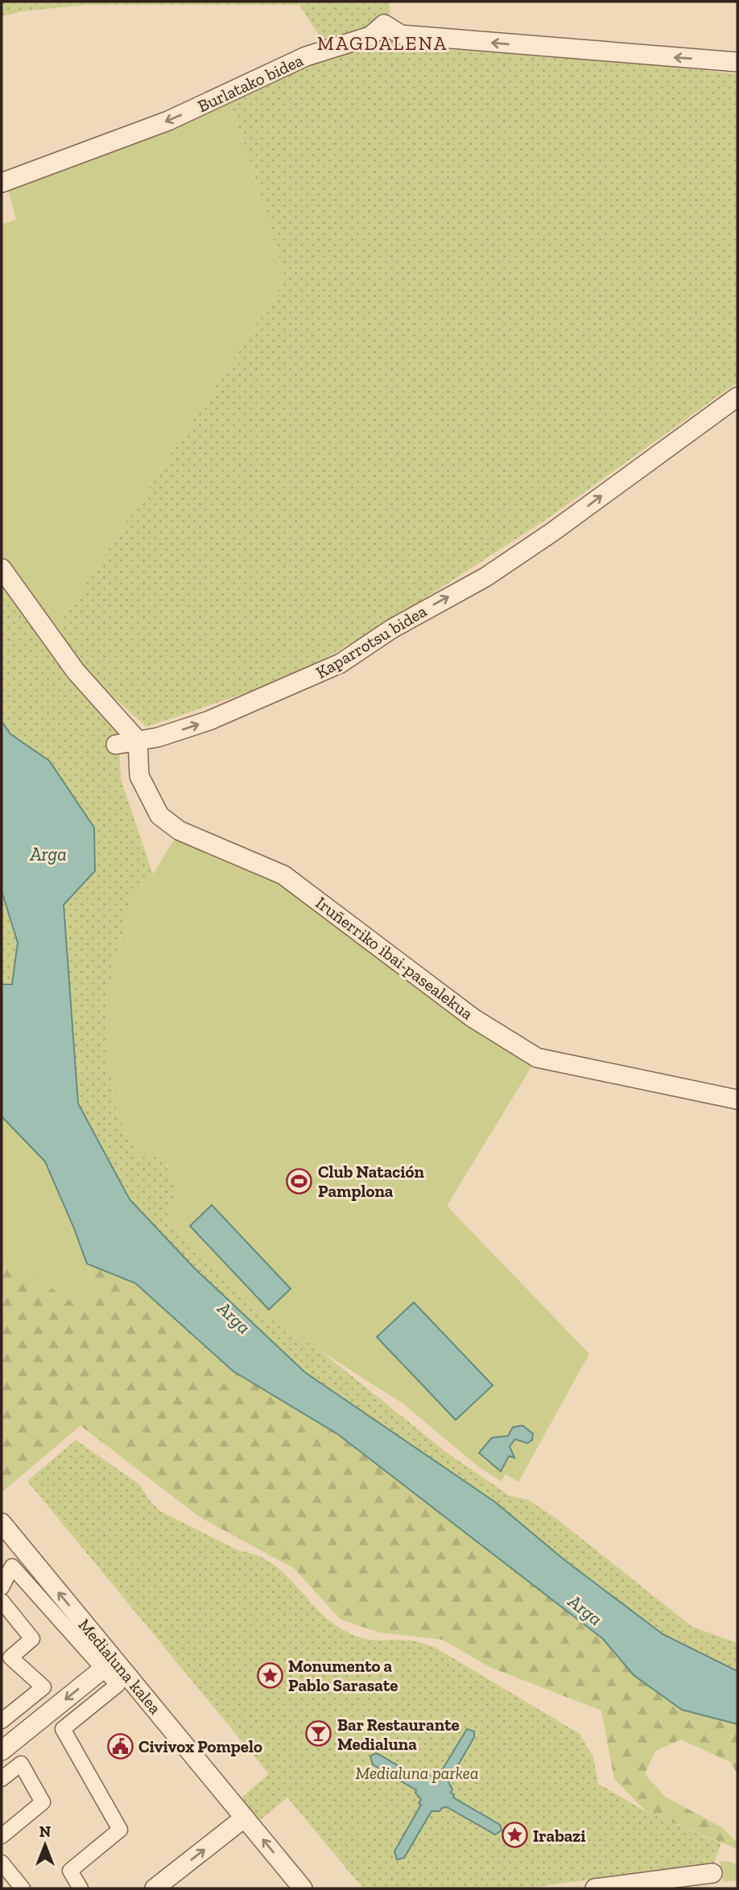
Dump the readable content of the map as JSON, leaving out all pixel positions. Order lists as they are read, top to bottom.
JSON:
{
  "streets": {
    "street": [
      "Burlatako bidea",
      "Kaparrotsu bidea",
      "Iruñerriko ibai-pasealekua",
      "Medialuna kalea"
    ]
  },
  "crossings": [
    ["Kaparrotsu bidea", "Iruñerriko ibai-pasealekua"]
  ],
  "one_way": ["Burlatako bidea", "Kaparrotsu bidea", "Medialuna kalea"],
  "districts": ["MAGDALENA"],
  "water": ["Arga"],
  "parks": ["Medialuna parkea"],
  "places": {
    "sports": ["Club Natación Pamplona"],
    "place": ["Monumento a Pablo Sarasate", "Irabazi"],
    "bar": ["Bar Restaurante Medialuna"],
    "public building": ["Civivox Pompelo"]
  },
  "north": "top"
}
